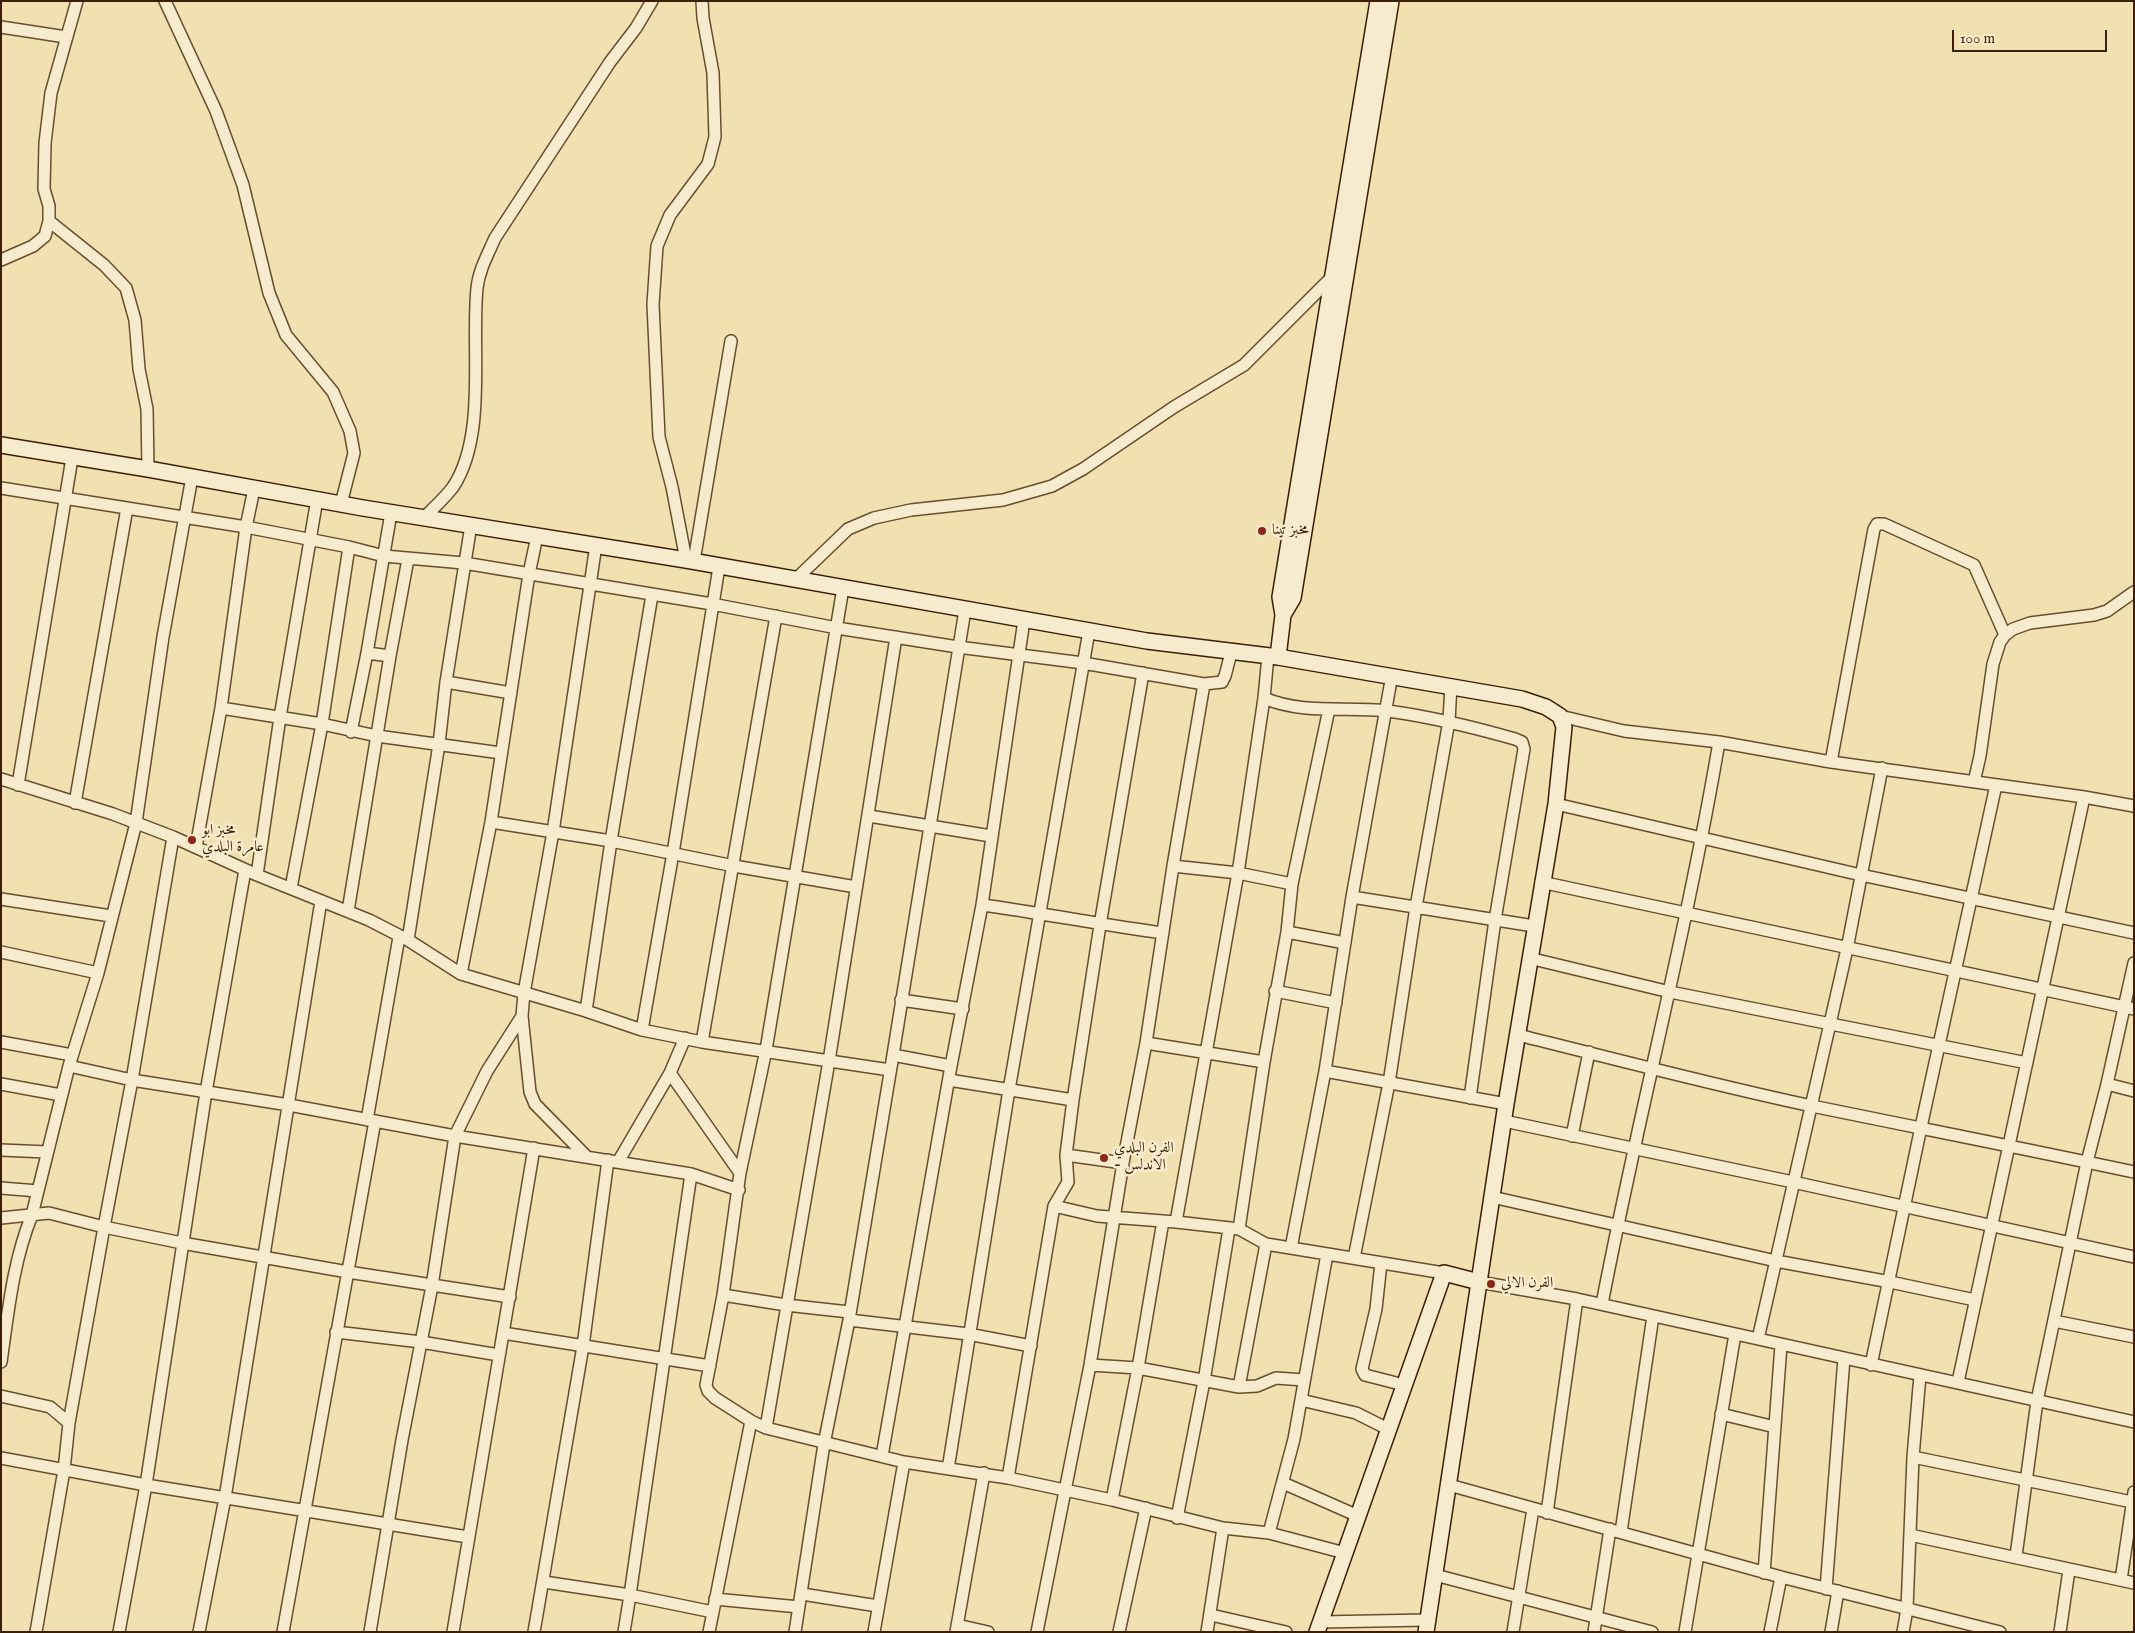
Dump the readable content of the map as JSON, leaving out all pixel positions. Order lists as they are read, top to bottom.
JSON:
{
  "places": [
    "مخبز تينا",
    "مخبز ابو عامرة البلدي",
    "الفرن البلدي - الاندلس",
    "الفرن الالي"
  ],
  "scale_bar": "100 m"
}
